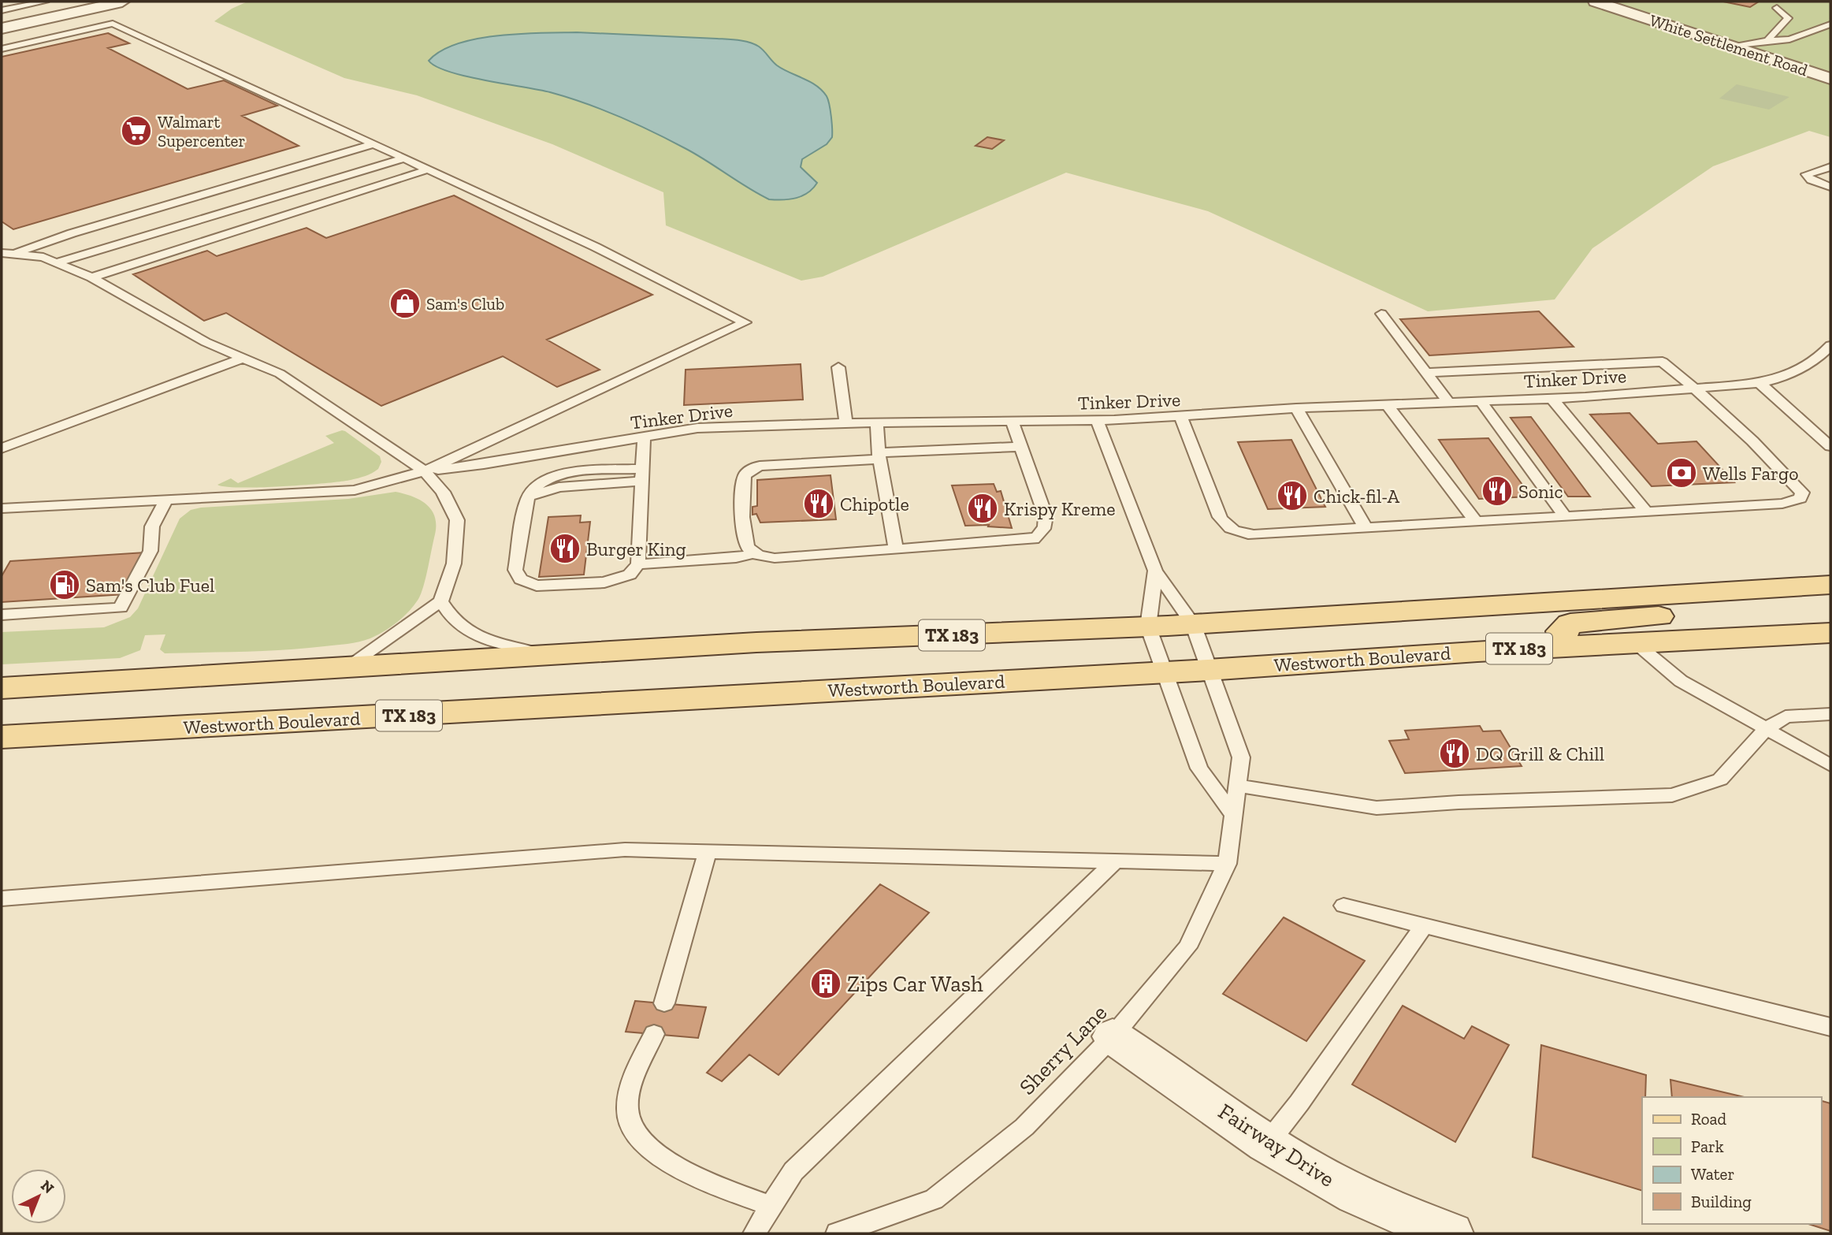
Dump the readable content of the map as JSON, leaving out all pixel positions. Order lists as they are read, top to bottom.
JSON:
{
  "streets": {
    "main road": ["TX 183", "Westworth Boulevard"],
    "street": ["White Settlement Road", "Fairway Drive"],
    "lane": ["Tinker Drive", "Sherry Lane"]
  },
  "crossings": [
    ["TX 183", "Sherry Lane"],
    ["Westworth Boulevard", "Sherry Lane"],
    ["Sherry Lane", "Fairway Drive"]
  ],
  "places": {
    "supermarket": ["Walmart Supercenter"],
    "shop": ["Sam's Club"],
    "bank": ["Wells Fargo"],
    "restaurant": [
      "Sonic",
      "Chick-fil-A",
      "Chipotle",
      "Krispy Kreme",
      "Burger King",
      "DQ Grill & Chill"
    ],
    "fuel station": ["Sam's Club Fuel"],
    "building": ["Zips Car Wash"]
  },
  "legend": [
    "Road",
    "Park",
    "Water",
    "Building"
  ],
  "north": "top right"
}
